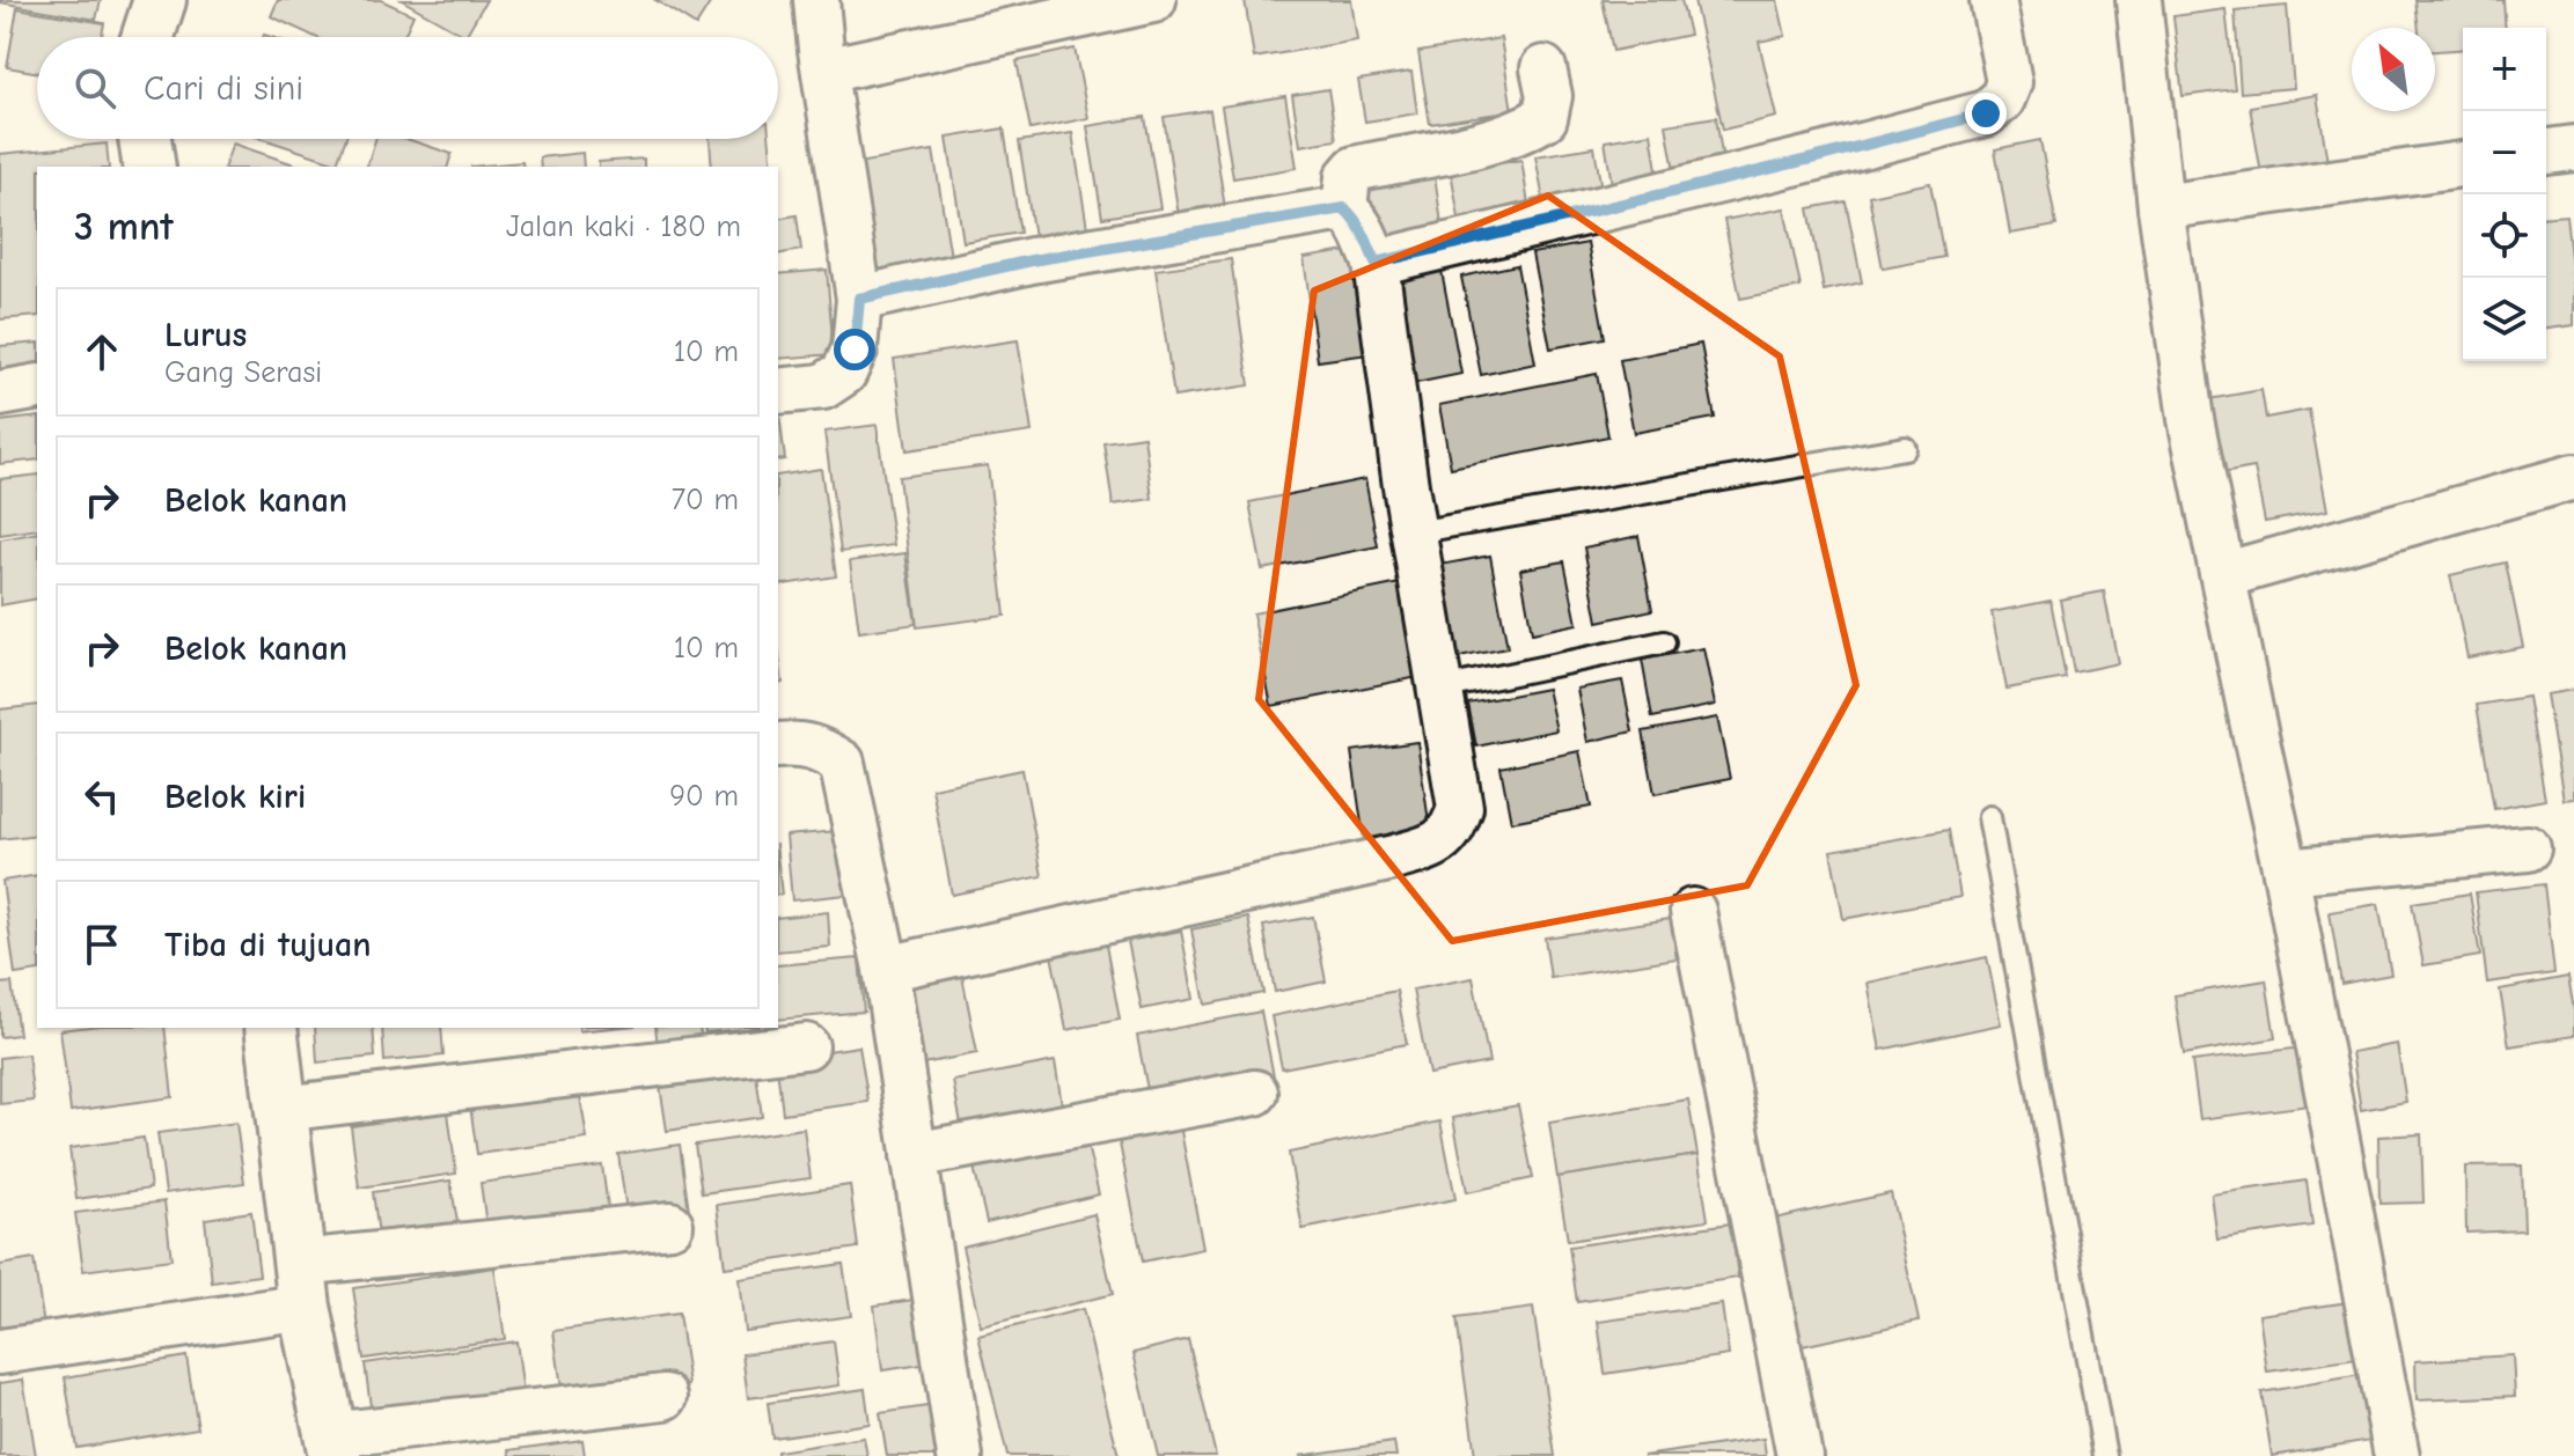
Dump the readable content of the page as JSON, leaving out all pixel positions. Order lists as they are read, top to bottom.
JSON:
{
  "north": "top left",
  "page": {
    "map_buttons": ["+", "−"],
    "search": "Cari di sini",
    "heading": ["3 mnt", "Jalan kaki · 180 m"],
    "list": [
      ["Lurus", "Gang Serasi", "10 m"],
      ["Belok kanan", "70 m"],
      ["Belok kanan", "10 m"],
      ["Belok kiri", "90 m"],
      "Tiba di tujuan"
    ]
  }
}
